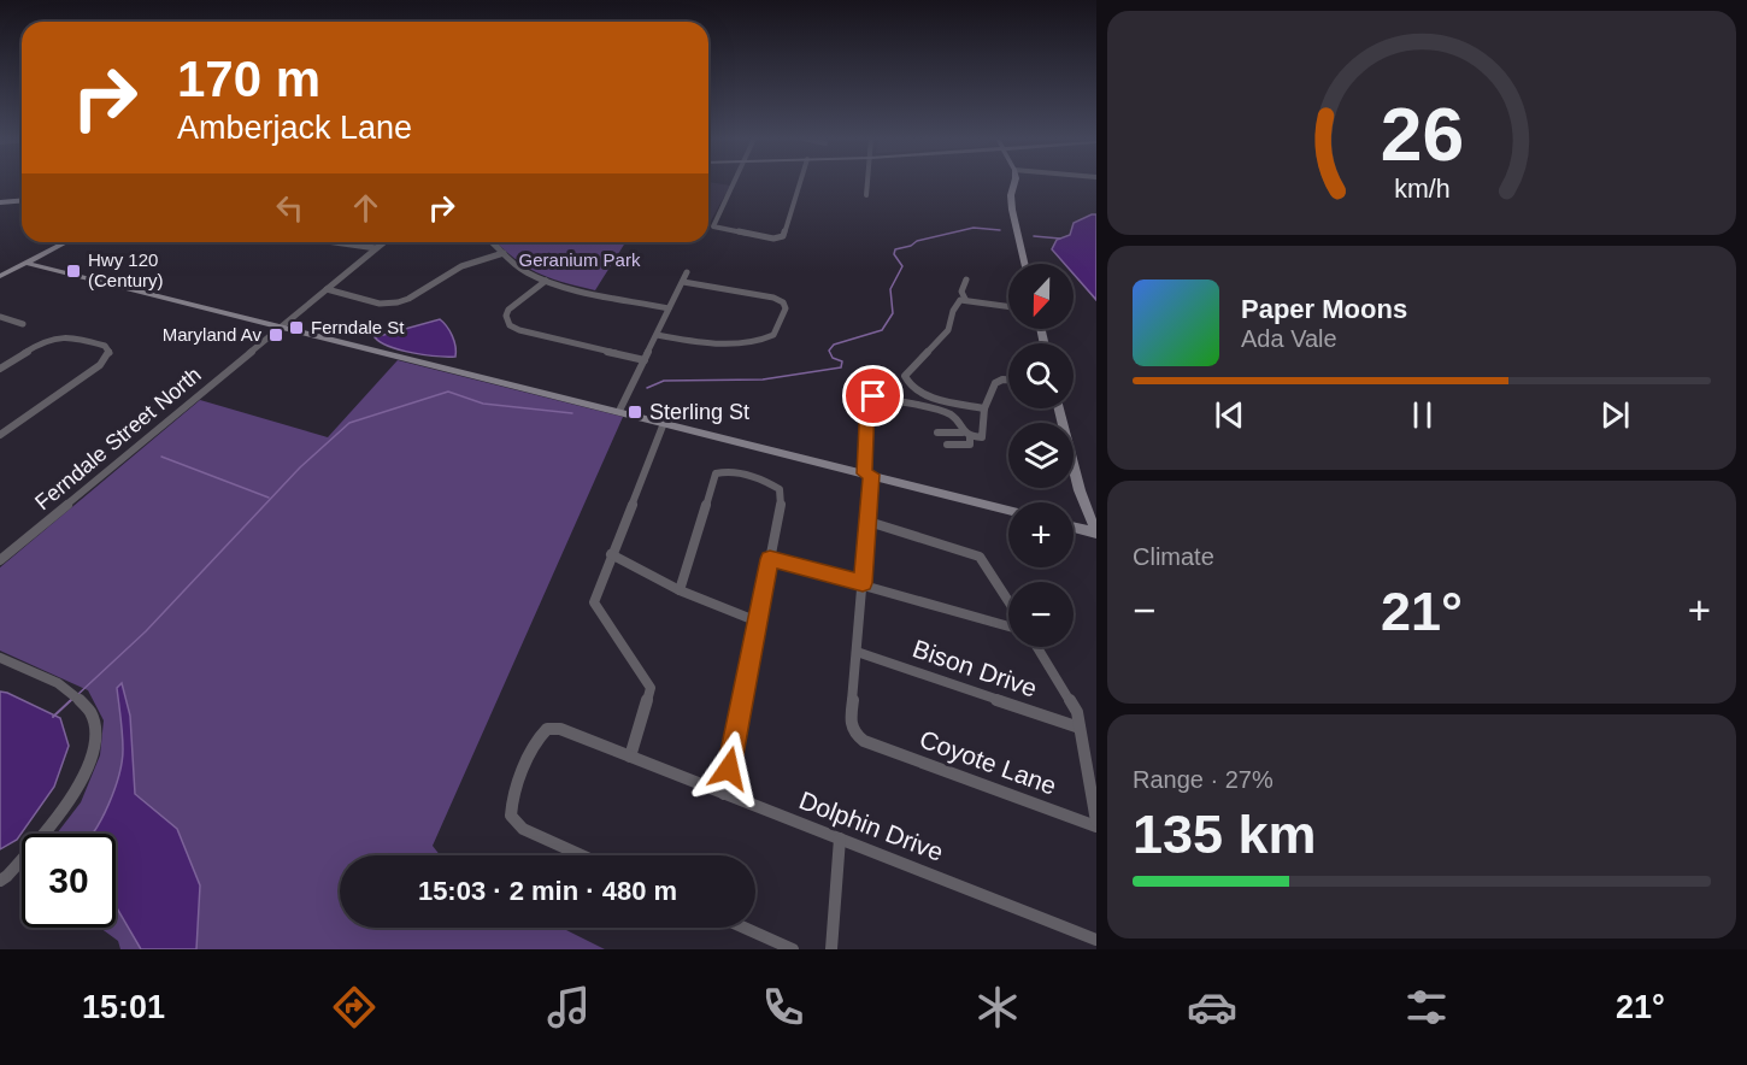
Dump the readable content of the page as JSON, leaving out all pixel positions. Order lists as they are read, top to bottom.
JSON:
{
  "streets": {
    "street": [
      "Ferndale Street North",
      "Bison Drive",
      "Coyote Lane",
      "Dolphin Drive"
    ]
  },
  "crossings": [
    ["Bison Drive", "Coyote Lane"]
  ],
  "parks": ["Geranium Park"],
  "places": {
    "transit": [
      "Hwy 120 (Century)",
      "Ferndale St",
      "Maryland Av",
      "Sterling St"
    ]
  },
  "north": "bottom",
  "page": {
    "turn": ["170 m", "Amberjack Lane"],
    "map_buttons": ["+", "−"],
    "song": ["Paper Moons", "Ada Vale"],
    "tile": [
      "Climate",
      ["Range · 27%", "135 km"]
    ],
    "heat": ["−", "21°", "+"],
    "limit": "30",
    "trip": "15:03 · 2 min · 480 m",
    "tabs": ["15:01", "21°"],
    "gauge": ["26", "km/h"]
  }
}
